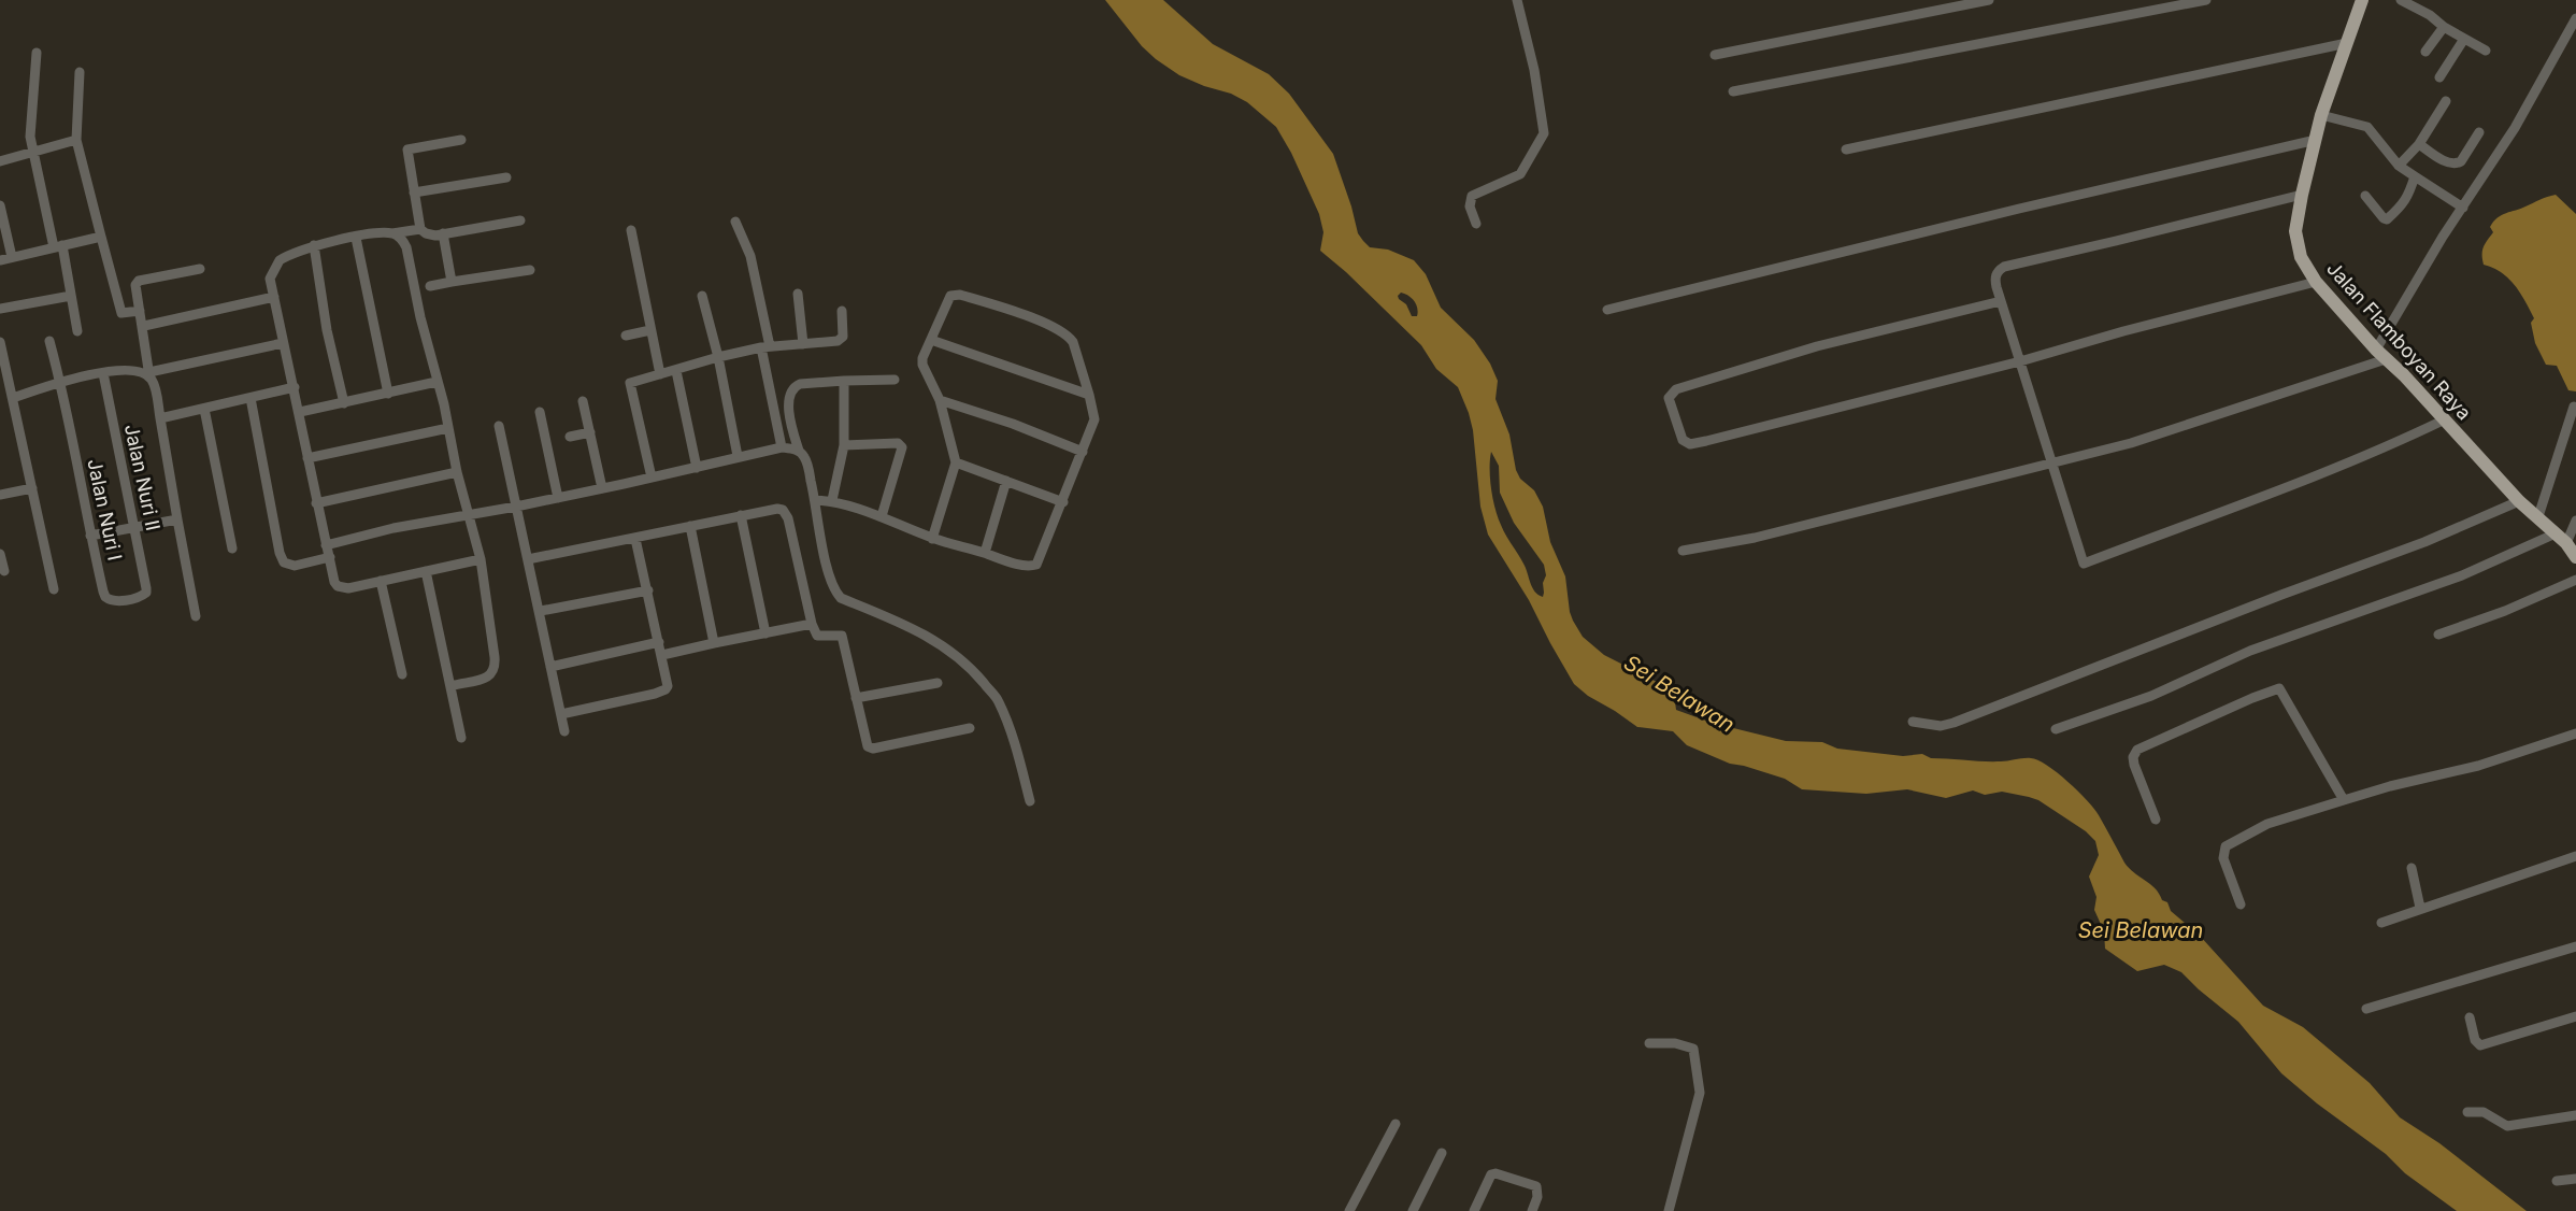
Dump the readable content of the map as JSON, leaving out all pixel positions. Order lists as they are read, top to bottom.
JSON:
{
  "streets": {
    "main road": ["Jalan Flamboyan Raya"],
    "street": ["Jalan Nuri II", "Jalan Nuri I"]
  },
  "crossings": [
    ["Jalan Nuri II", "Jalan Nuri I"]
  ],
  "water": ["Sei Belawan"]
}
